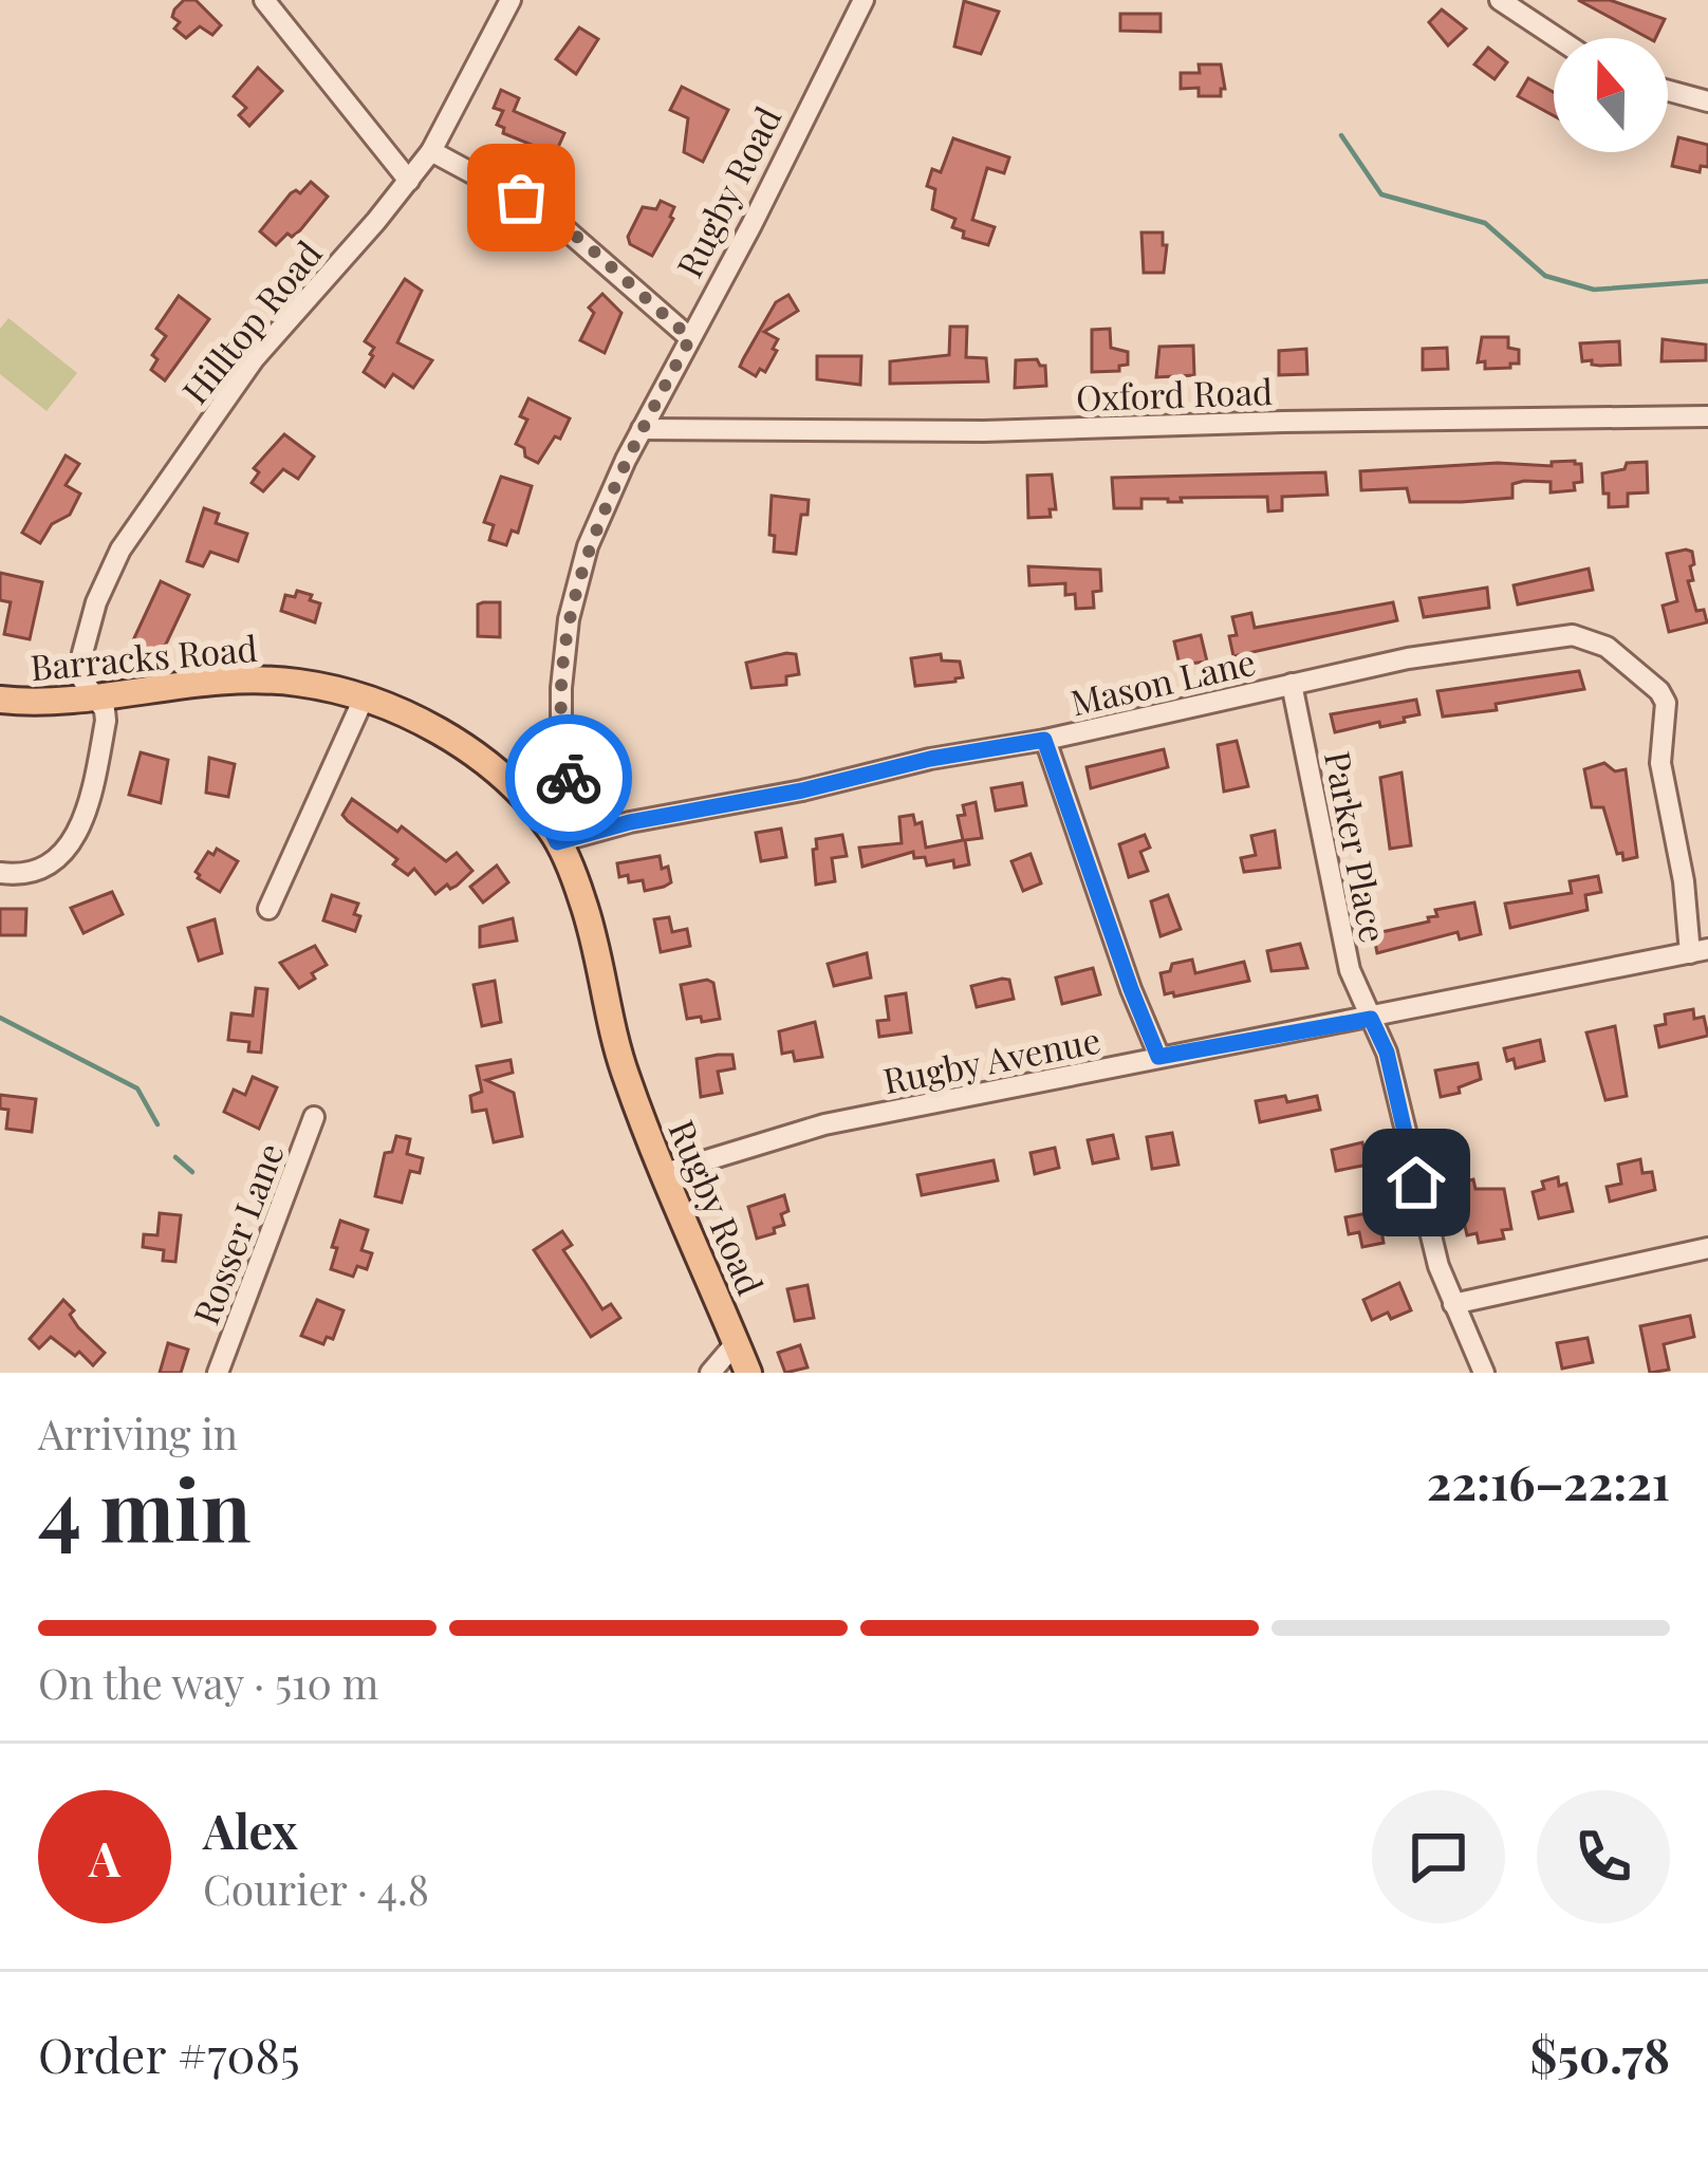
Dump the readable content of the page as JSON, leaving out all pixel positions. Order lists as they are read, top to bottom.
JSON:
{
  "streets": {
    "main road": ["Rugby Road", "Barracks Road"],
    "street": [
      "Hilltop Road",
      "Oxford Road",
      "Mason Lane",
      "Parker Place",
      "Rugby Avenue",
      "Rosser Lane"
    ]
  },
  "crossings": [
    ["Rugby Road", "Oxford Road"],
    ["Rugby Road", "Barracks Road"],
    ["Rugby Road", "Mason Lane"],
    ["Rugby Road", "Rugby Avenue"],
    ["Hilltop Road", "Barracks Road"],
    ["Barracks Road", "Mason Lane"],
    ["Mason Lane", "Parker Place"],
    ["Mason Lane", "Rugby Avenue"],
    ["Parker Place", "Rugby Avenue"]
  ],
  "north": "top",
  "page": {
    "heading": ["4 min", "Arriving in", "22:16–22:21"],
    "panel": [
      "Alex",
      "Courier · 4.8",
      "Order #7085",
      "$50.78"
    ],
    "bar": "On the way · 510 m",
    "round": "A"
  }
}
